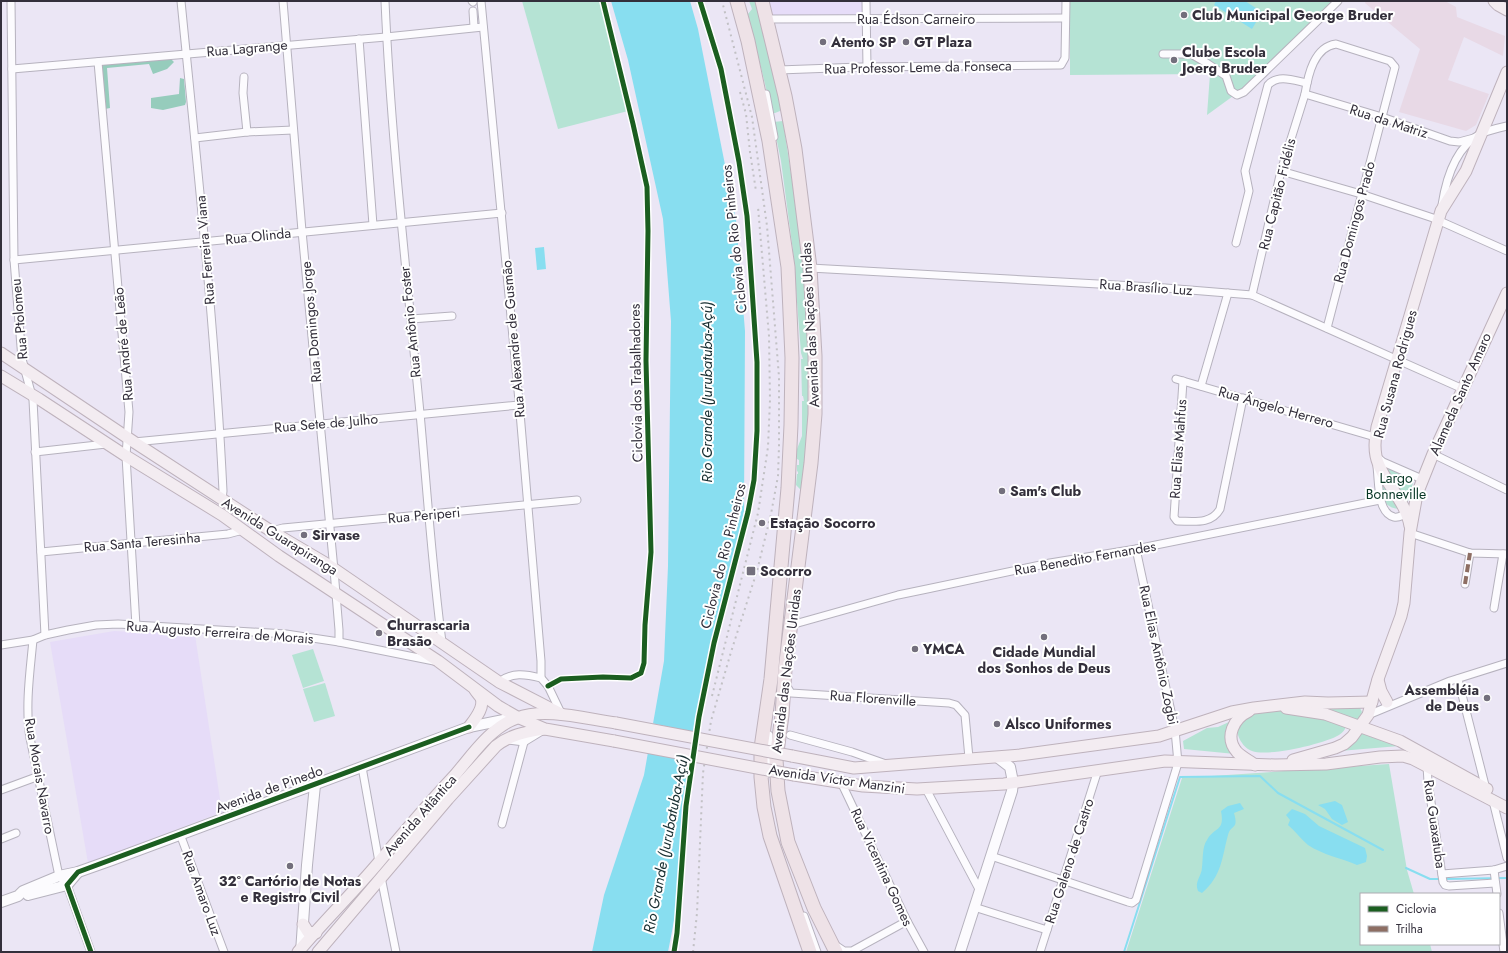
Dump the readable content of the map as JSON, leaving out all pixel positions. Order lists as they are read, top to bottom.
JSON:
{
  "streets": {
    "highway": ["Avenida das Nações Unidas"],
    "main road": [
      "Rua Susana Rodrigues",
      "Alameda Santo Amaro",
      "Avenida Guarapiranga",
      "Avenida Víctor Manzini",
      "Avenida Atlântica"
    ],
    "street": [
      "Rua Édson Carneiro",
      "Rua Lagrange",
      "Rua Professor Leme da Fonseca",
      "Rua da Matriz",
      "Rua Capitão Fidélis",
      "Rua Domingos Prado",
      "Rua Olinda",
      "Rua Ferreira Viana",
      "Rua Brasílio Luz",
      "Rua Ptolomeu",
      "Rua Domingos Jorge",
      "Rua Antônio Foster",
      "Rua Alexandre de Gusmão",
      "Rua André de Leão",
      "Rua Ângelo Herrero",
      "Rua Sete de Julho",
      "Rua Elias Mahfus",
      "Rua Periperi",
      "Rua Santa Teresinha",
      "Rua Benedito Fernandes",
      "Rua Augusto Ferreira de Morais",
      "Rua Elias Antônio Zogbi",
      "Rua Florenville",
      "Rua Morais Navarro",
      "Avenida de Pinedo",
      "Rua Guaxatuba",
      "Rua Galeno de Castro",
      "Rua Vicentina Gomes",
      "Rua Amaro Luz"
    ],
    "cycle path": ["Ciclovia do Rio Pinheiros", "Ciclovia dos Trabalhadores"]
  },
  "crossings": [
    ["Rua Édson Carneiro", "Rua Professor Leme da Fonseca"],
    ["Rua Édson Carneiro", "Avenida das Nações Unidas"],
    ["Rua Lagrange", "Rua Ferreira Viana"],
    ["Rua Lagrange", "Rua Ptolomeu"],
    ["Rua Lagrange", "Rua Domingos Jorge"],
    ["Rua Lagrange", "Rua Antônio Foster"],
    ["Rua Lagrange", "Rua Alexandre de Gusmão"],
    ["Rua Lagrange", "Rua André de Leão"],
    ["Rua Professor Leme da Fonseca", "Avenida das Nações Unidas"],
    ["Rua da Matriz", "Rua Capitão Fidélis"],
    ["Rua da Matriz", "Rua Domingos Prado"],
    ["Rua da Matriz", "Rua Susana Rodrigues"],
    ["Rua Capitão Fidélis", "Rua Domingos Prado"],
    ["Rua Capitão Fidélis", "Rua Brasílio Luz"],
    ["Rua Domingos Prado", "Rua Brasílio Luz"],
    ["Rua Olinda", "Rua Ferreira Viana"],
    ["Rua Olinda", "Rua Ptolomeu"],
    ["Rua Olinda", "Rua Domingos Jorge"],
    ["Rua Olinda", "Rua Antônio Foster"],
    ["Rua Olinda", "Rua Alexandre de Gusmão"],
    ["Rua Olinda", "Rua André de Leão"],
    ["Rua Ferreira Viana", "Rua Sete de Julho"],
    ["Rua Ferreira Viana", "Avenida Guarapiranga"],
    ["Rua Brasílio Luz", "Avenida das Nações Unidas"],
    ["Rua Brasílio Luz", "Rua Susana Rodrigues"],
    ["Rua Brasílio Luz", "Alameda Santo Amaro"],
    ["Rua Ptolomeu", "Avenida Guarapiranga"],
    ["Rua Ptolomeu", "Rua Santa Teresinha"],
    ["Rua Ptolomeu", "Rua Augusto Ferreira de Morais"],
    ["Rua Domingos Jorge", "Rua Sete de Julho"],
    ["Rua Domingos Jorge", "Rua Periperi"],
    ["Rua Domingos Jorge", "Avenida Guarapiranga"],
    ["Rua Domingos Jorge", "Rua Augusto Ferreira de Morais"],
    ["Rua Antônio Foster", "Rua Sete de Julho"],
    ["Rua Antônio Foster", "Rua Periperi"],
    ["Rua Antônio Foster", "Avenida Guarapiranga"],
    ["Avenida das Nações Unidas", "Rua Benedito Fernandes"],
    ["Avenida das Nações Unidas", "Rua Florenville"],
    ["Rua Alexandre de Gusmão", "Rua Sete de Julho"],
    ["Rua Alexandre de Gusmão", "Rua Periperi"],
    ["Rua André de Leão", "Rua Sete de Julho"],
    ["Rua André de Leão", "Avenida Guarapiranga"],
    ["Rua André de Leão", "Rua Santa Teresinha"],
    ["Rua André de Leão", "Rua Augusto Ferreira de Morais"],
    ["Rua Susana Rodrigues", "Alameda Santo Amaro"],
    ["Rua Susana Rodrigues", "Rua Ângelo Herrero"],
    ["Alameda Santo Amaro", "Avenida Víctor Manzini"],
    ["Rua Ângelo Herrero", "Rua Elias Mahfus"],
    ["Rua Sete de Julho", "Avenida Guarapiranga"],
    ["Rua Periperi", "Avenida Guarapiranga"],
    ["Avenida Guarapiranga", "Rua Santa Teresinha"],
    ["Avenida Guarapiranga", "Rua Augusto Ferreira de Morais"],
    ["Avenida Guarapiranga", "Avenida Víctor Manzini"],
    ["Avenida Guarapiranga", "Avenida de Pinedo"],
    ["Avenida Guarapiranga", "Avenida Atlântica"],
    ["Rua Benedito Fernandes", "Rua Elias Antônio Zogbi"],
    ["Rua Augusto Ferreira de Morais", "Rua Morais Navarro"],
    ["Rua Elias Antônio Zogbi", "Avenida Víctor Manzini"],
    ["Rua Florenville", "Avenida Víctor Manzini"],
    ["Rua Morais Navarro", "Avenida de Pinedo"],
    ["Avenida Víctor Manzini", "Avenida Atlântica"],
    ["Avenida Víctor Manzini", "Rua Galeno de Castro"],
    ["Avenida Víctor Manzini", "Rua Vicentina Gomes"],
    ["Avenida de Pinedo", "Avenida Atlântica"],
    ["Avenida de Pinedo", "Rua Amaro Luz"]
  ],
  "water": ["Rio Grande (Jurubatuba-Açú)"],
  "parks": ["Largo Bonneville"],
  "places": {
    "other": [
      "Club Municipal George Bruder",
      "Atento SP",
      "GT Plaza",
      "Clube Escola Joerg Bruder",
      "Sam's Club",
      "Estação Socorro",
      "Sirvase",
      "Churrascaria Brasão",
      "Cidade Mundial dos Sonhos de Deus",
      "YMCA",
      "Assembléia de Deus",
      "Alsco Uniformes",
      "32º Cartório de Notas e Registro Civil"
    ],
    "transit": ["Socorro"]
  },
  "legend": ["Ciclovia", "Trilha"]
}
